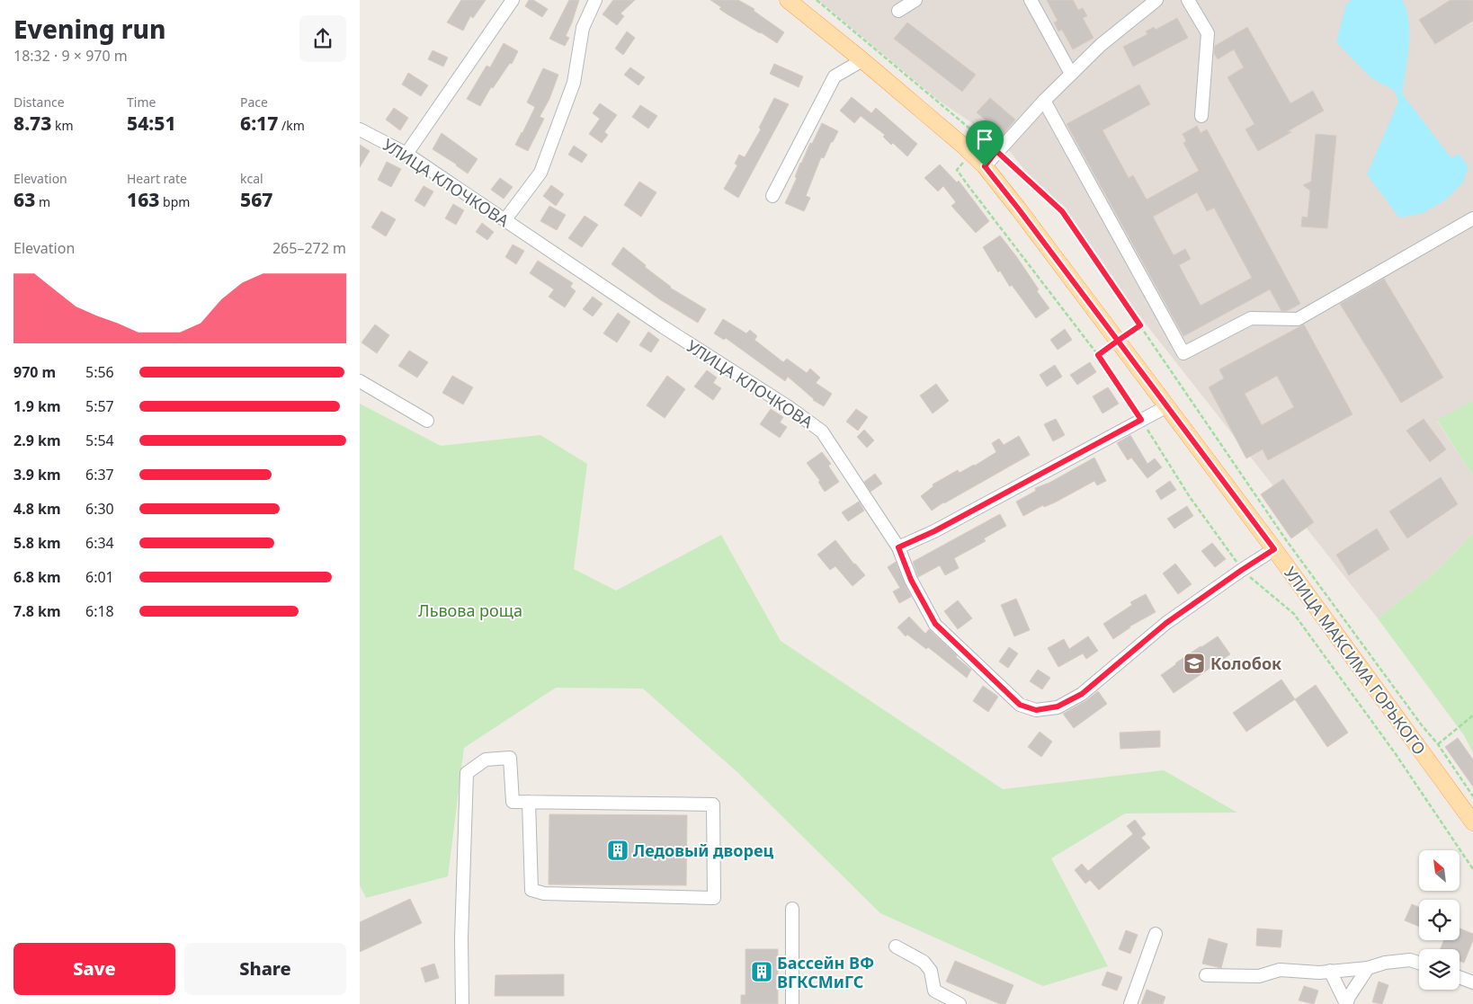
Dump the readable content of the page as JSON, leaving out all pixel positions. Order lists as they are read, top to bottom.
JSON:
{
  "streets": {
    "main road": ["УЛИЦА МАКСИМА ГОРЬКОГО"],
    "street": ["УЛИЦА КЛОЧКОВА"]
  },
  "crossings": [
    ["УЛИЦА КЛОЧКОВА", "УЛИЦА МАКСИМА ГОРЬКОГО"]
  ],
  "parks": ["Львова роща"],
  "places": {
    "school or university": ["Колобок"],
    "building": ["Ледовый дворец", "Бассейн ВФ ВГКСМиГС"]
  },
  "north": "top left",
  "page": {
    "heading": ["Evening run", "18:32 · 9 × 970 m"],
    "stats": [
      ["Distance", "8.73 km"],
      ["Time", "54:51"],
      ["Pace", "6:17 /km"],
      ["Elevation", "63 m"],
      ["Heart rate", "163 bpm"],
      ["kcal", "567"]
    ],
    "chart": ["Elevation", "265–272 m"],
    "list": [
      {
        "name": "970 m",
        "note": "5:56"
      },
      {
        "name": "1.9 km",
        "note": "5:57"
      },
      {
        "name": "2.9 km",
        "note": "5:54"
      },
      {
        "name": "3.9 km",
        "note": "6:37"
      },
      {
        "name": "4.8 km",
        "note": "6:30"
      },
      {
        "name": "5.8 km",
        "note": "6:34"
      },
      {
        "name": "6.8 km",
        "note": "6:01"
      },
      {
        "name": "7.8 km",
        "note": "6:18"
      }
    ],
    "buttons": ["Save", "Share"]
  }
}
